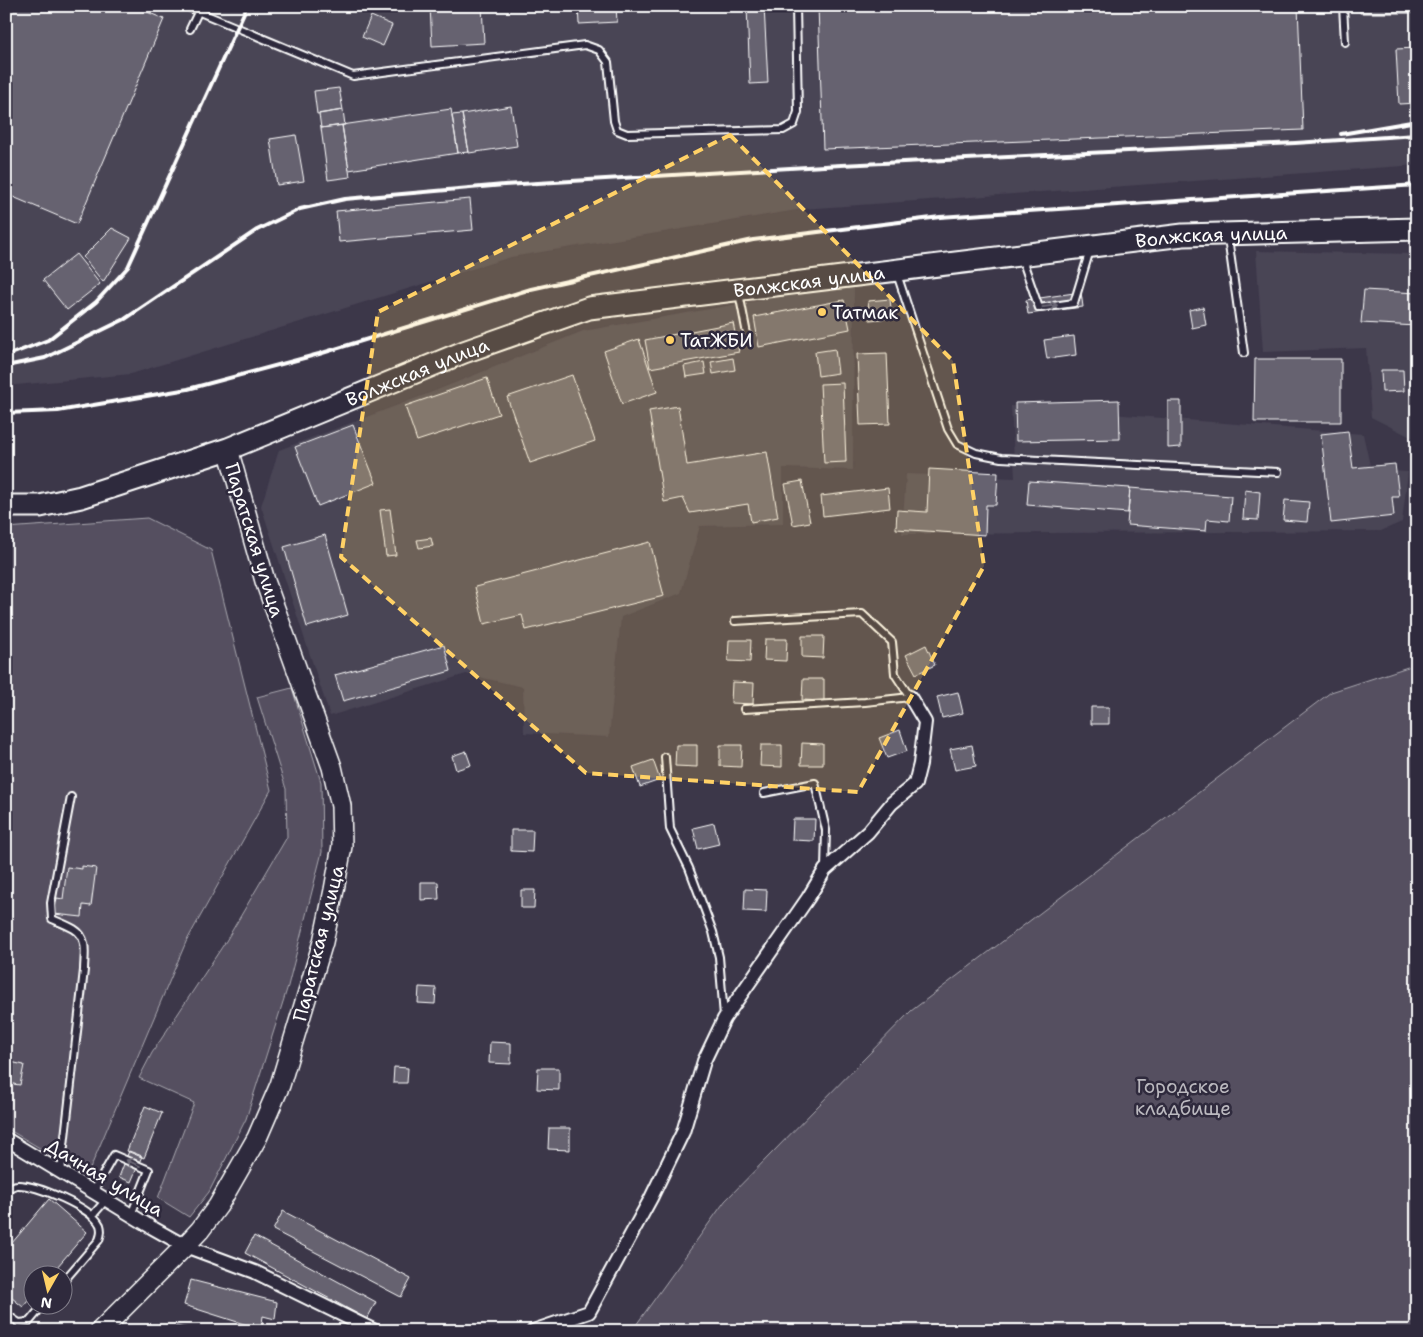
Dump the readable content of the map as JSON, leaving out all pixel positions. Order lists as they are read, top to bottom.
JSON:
{
  "streets": {
    "main road": ["Волжская улица", "Паратская улица"],
    "street": ["Дачная улица"]
  },
  "crossings": [
    ["Волжская улица", "Паратская улица"],
    ["Паратская улица", "Дачная улица"]
  ],
  "parks": ["Городское кладбище"],
  "places": ["Татмак", "ТатЖБИ"],
  "north": "bottom"
}
